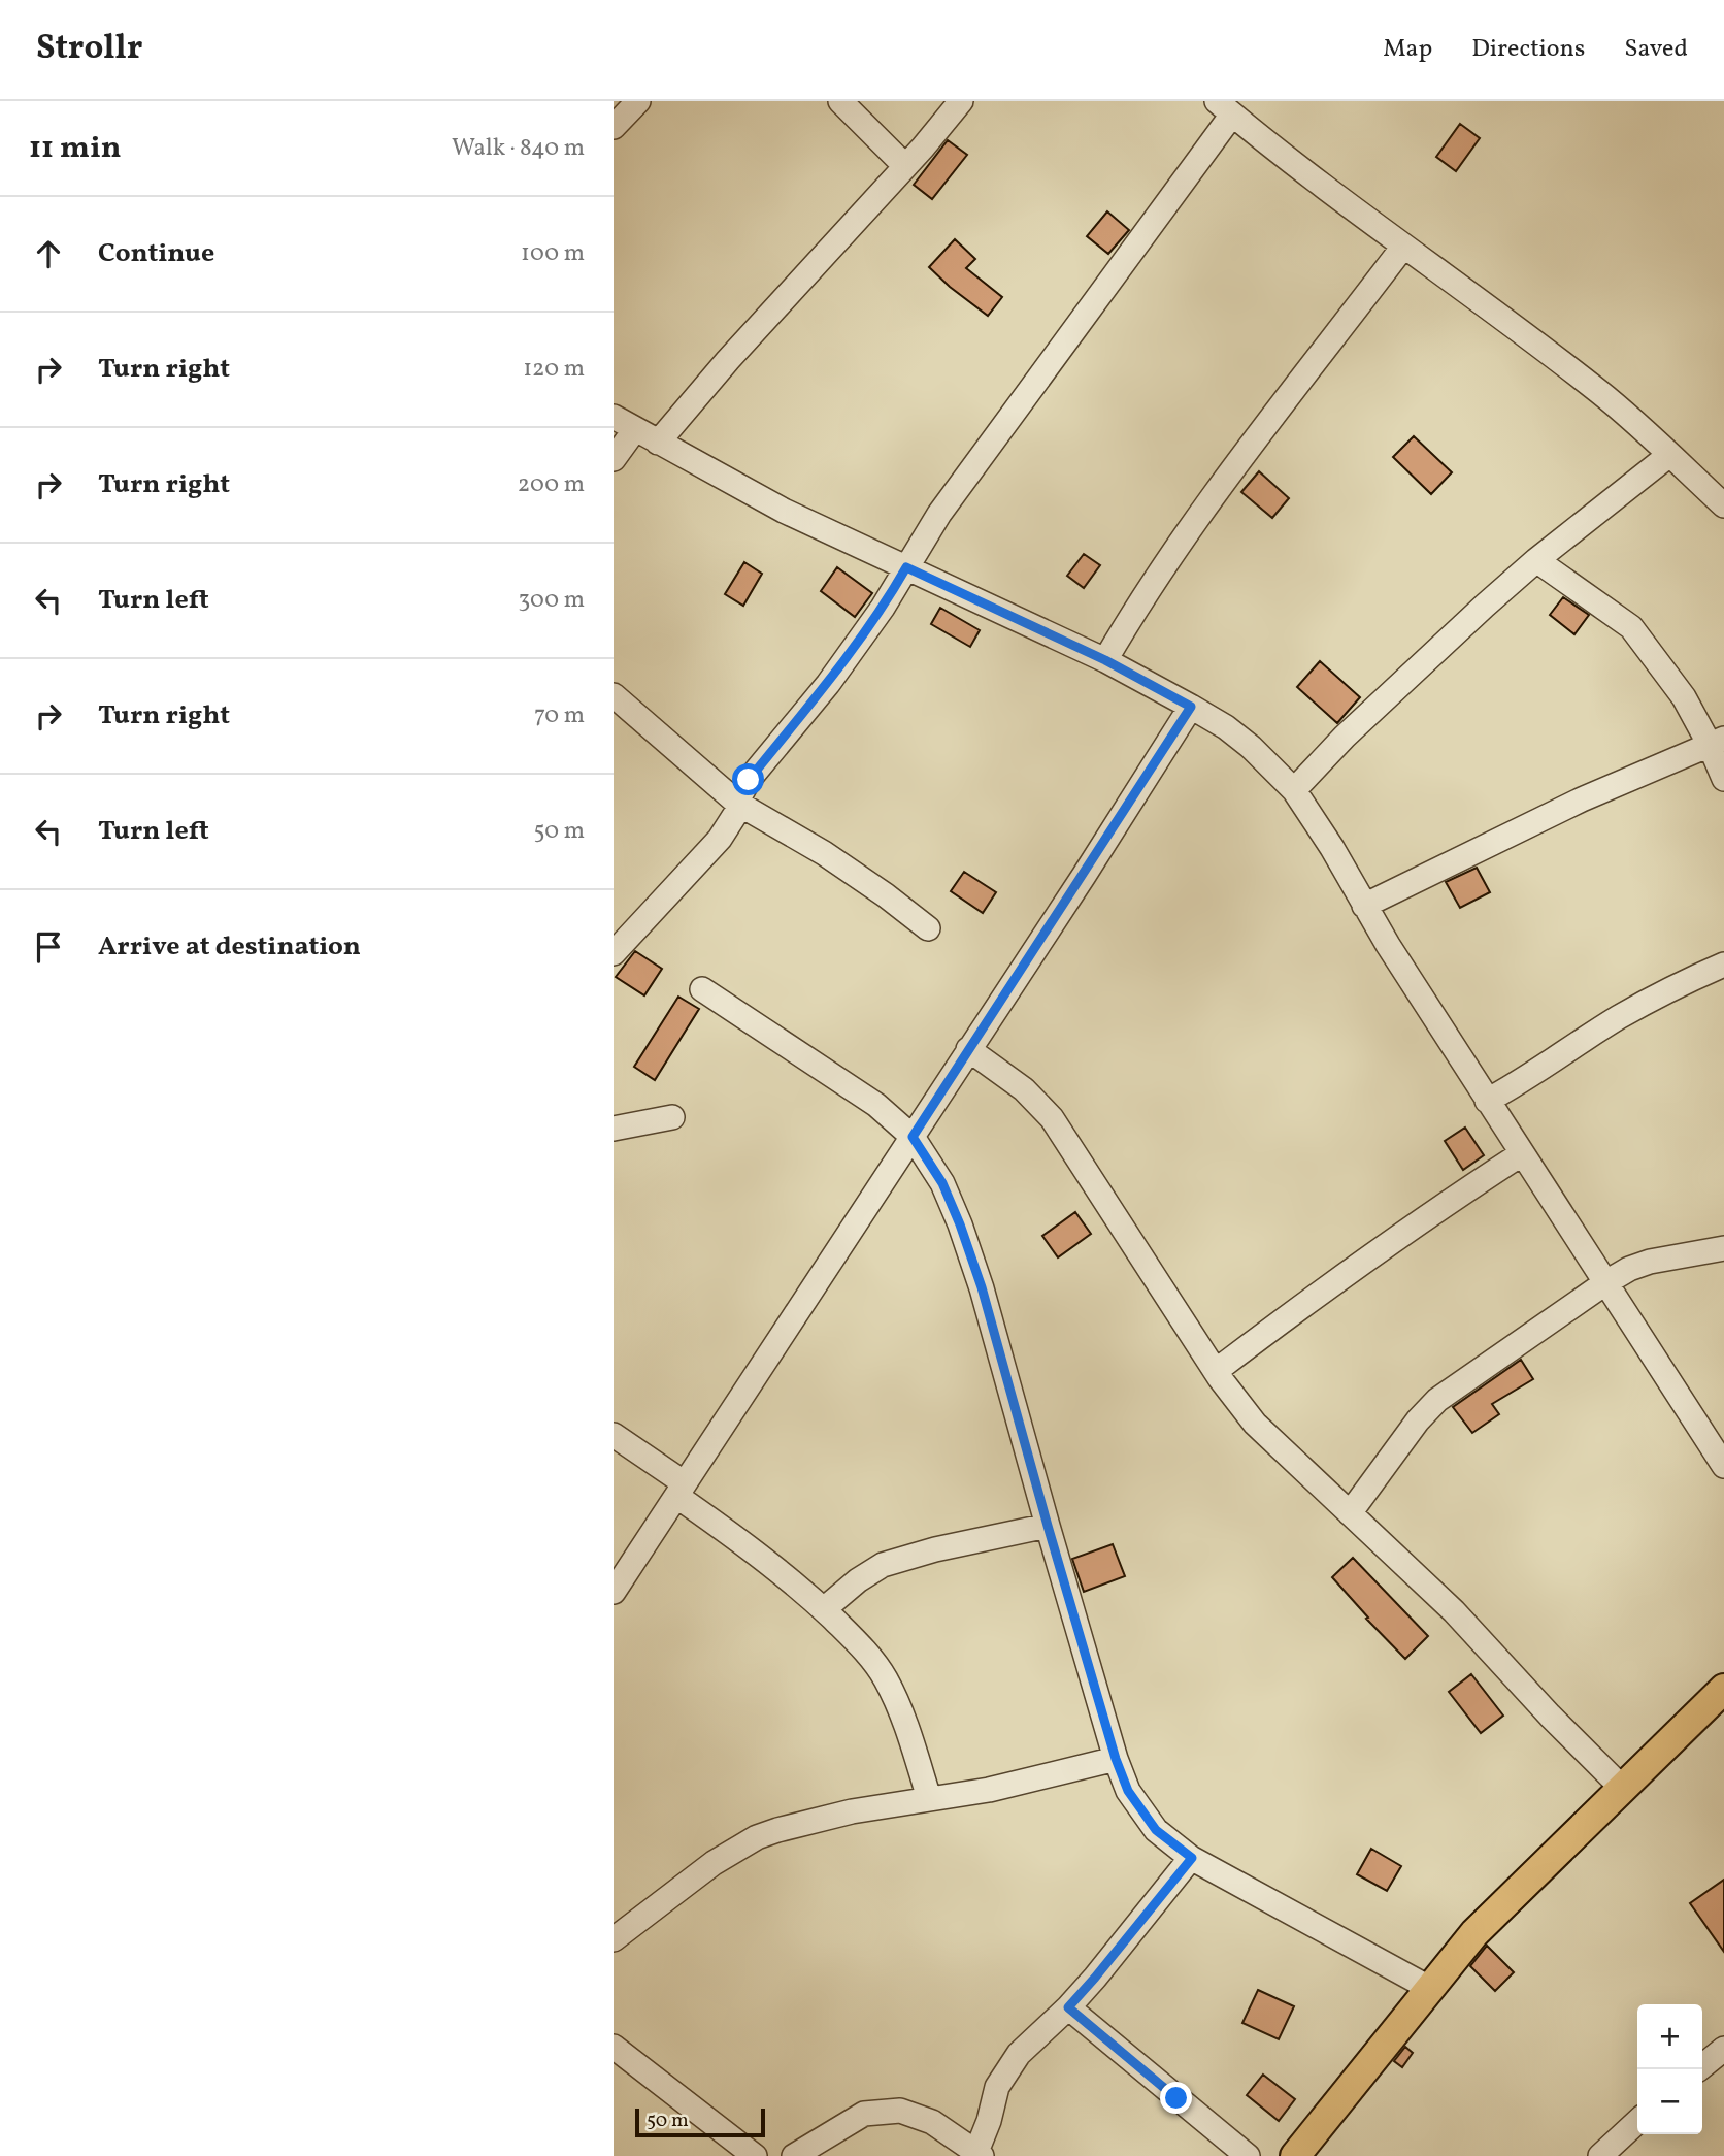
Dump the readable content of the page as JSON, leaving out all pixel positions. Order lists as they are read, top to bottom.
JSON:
{
  "scale_bar": "50 m",
  "page": {
    "header": "Strollr",
    "nav": ["Map", "Directions", "Saved"],
    "heading": ["11 min", "Walk · 840 m"],
    "list": [
      ["Continue", "100 m"],
      ["Turn right", "120 m"],
      ["Turn right", "200 m"],
      ["Turn left", "300 m"],
      ["Turn right", "70 m"],
      ["Turn left", "50 m"],
      "Arrive at destination"
    ],
    "map_buttons": ["+", "−"],
    "scale": "50 m"
  }
}
